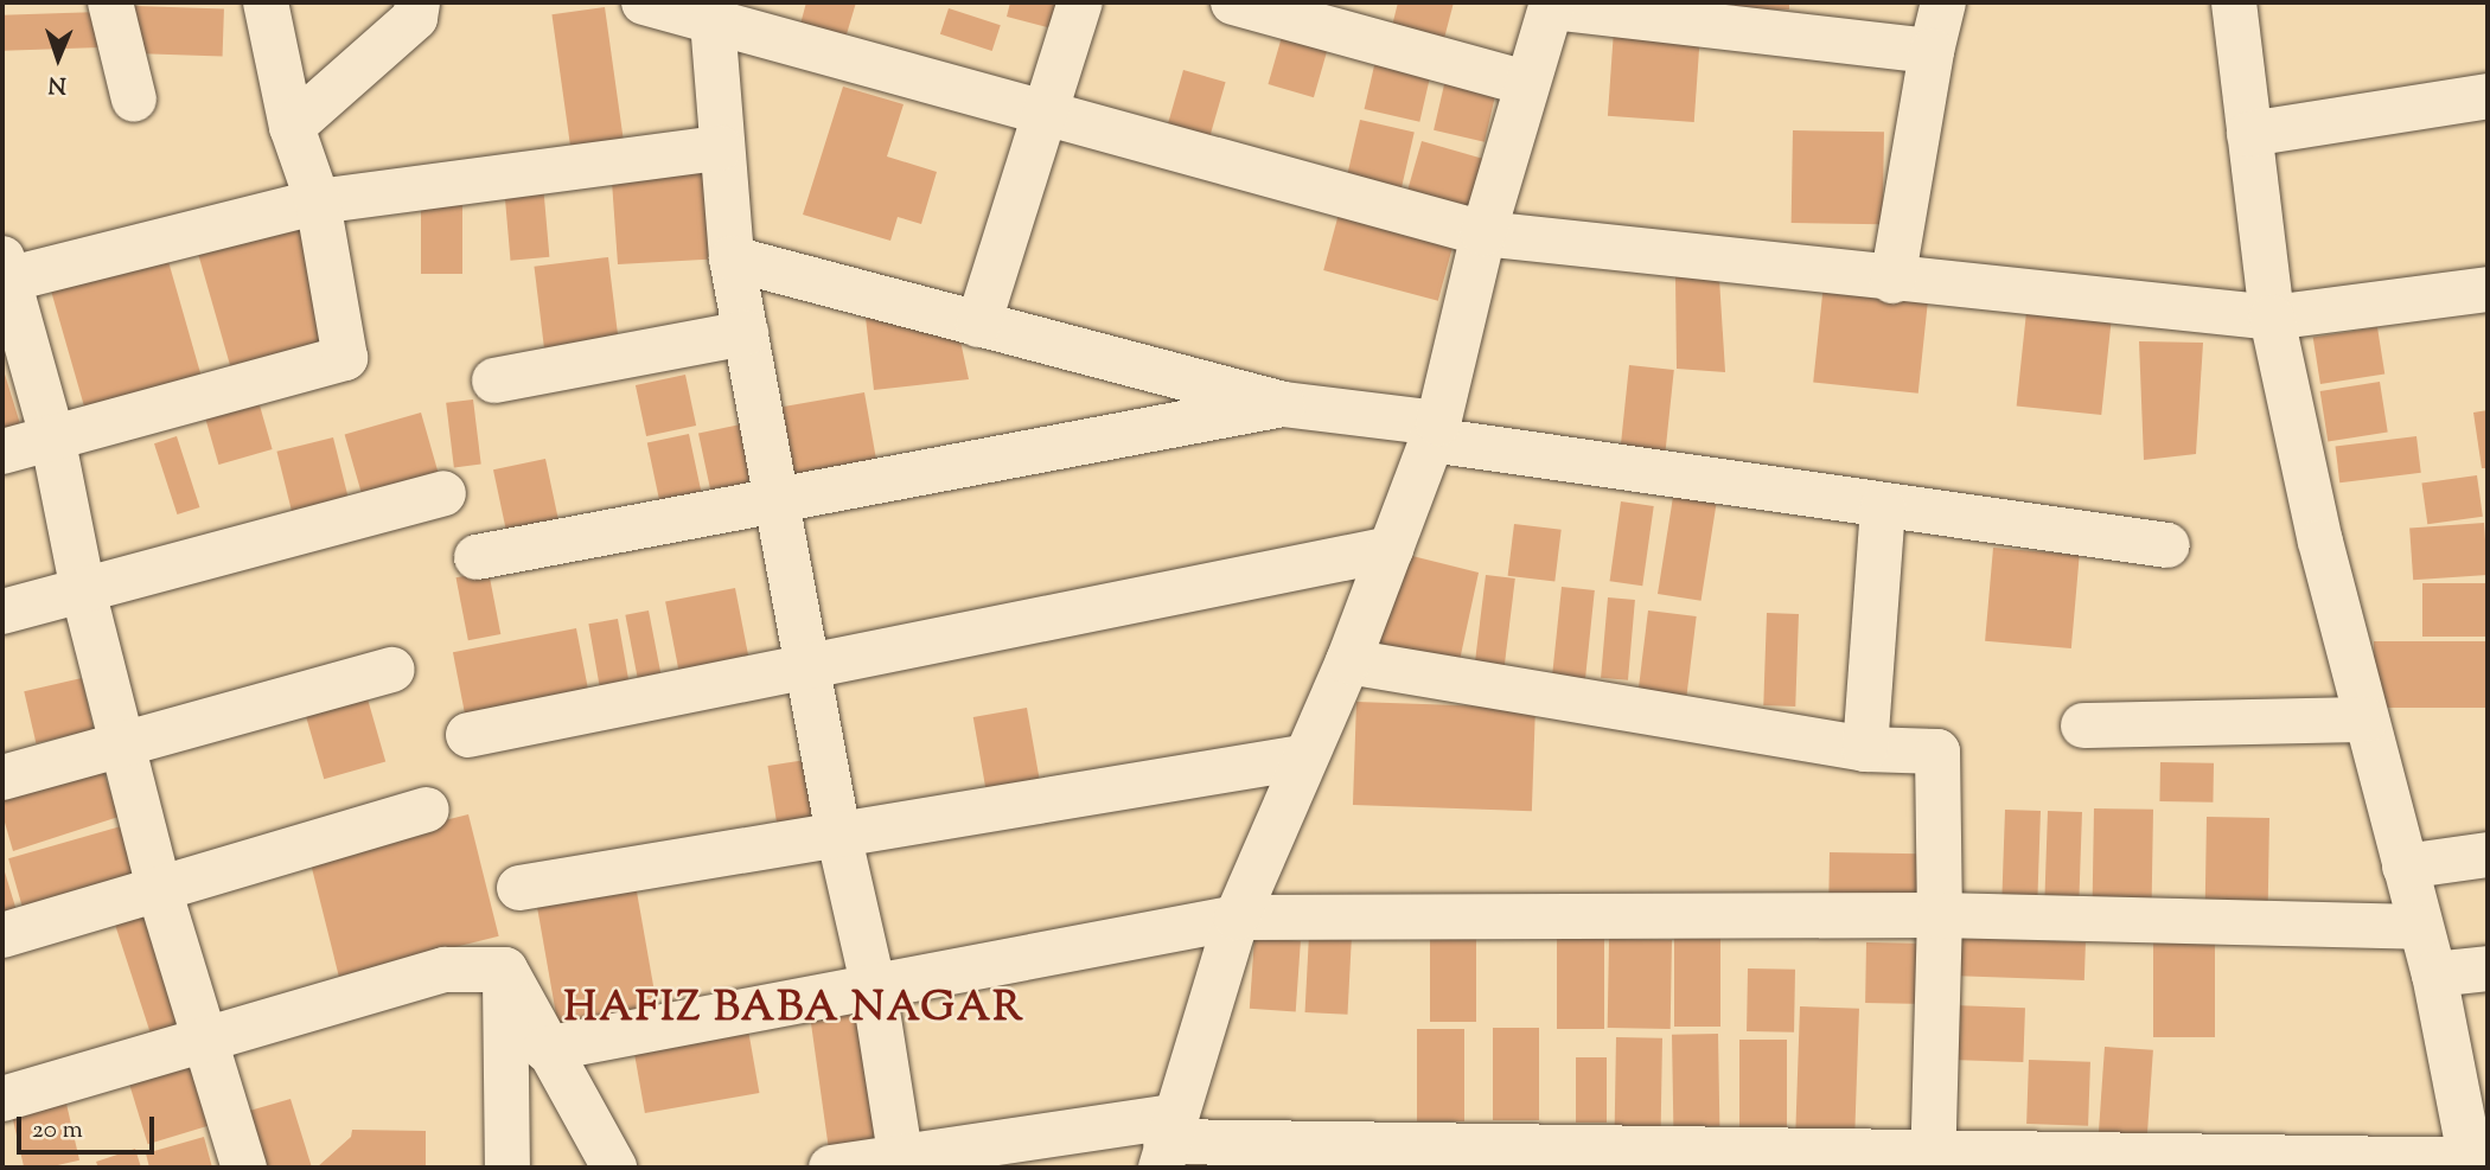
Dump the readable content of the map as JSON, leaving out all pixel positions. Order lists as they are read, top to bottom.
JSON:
{
  "districts": ["HAFIZ BABA NAGAR"],
  "scale_bar": "20 m",
  "north": "bottom"
}
